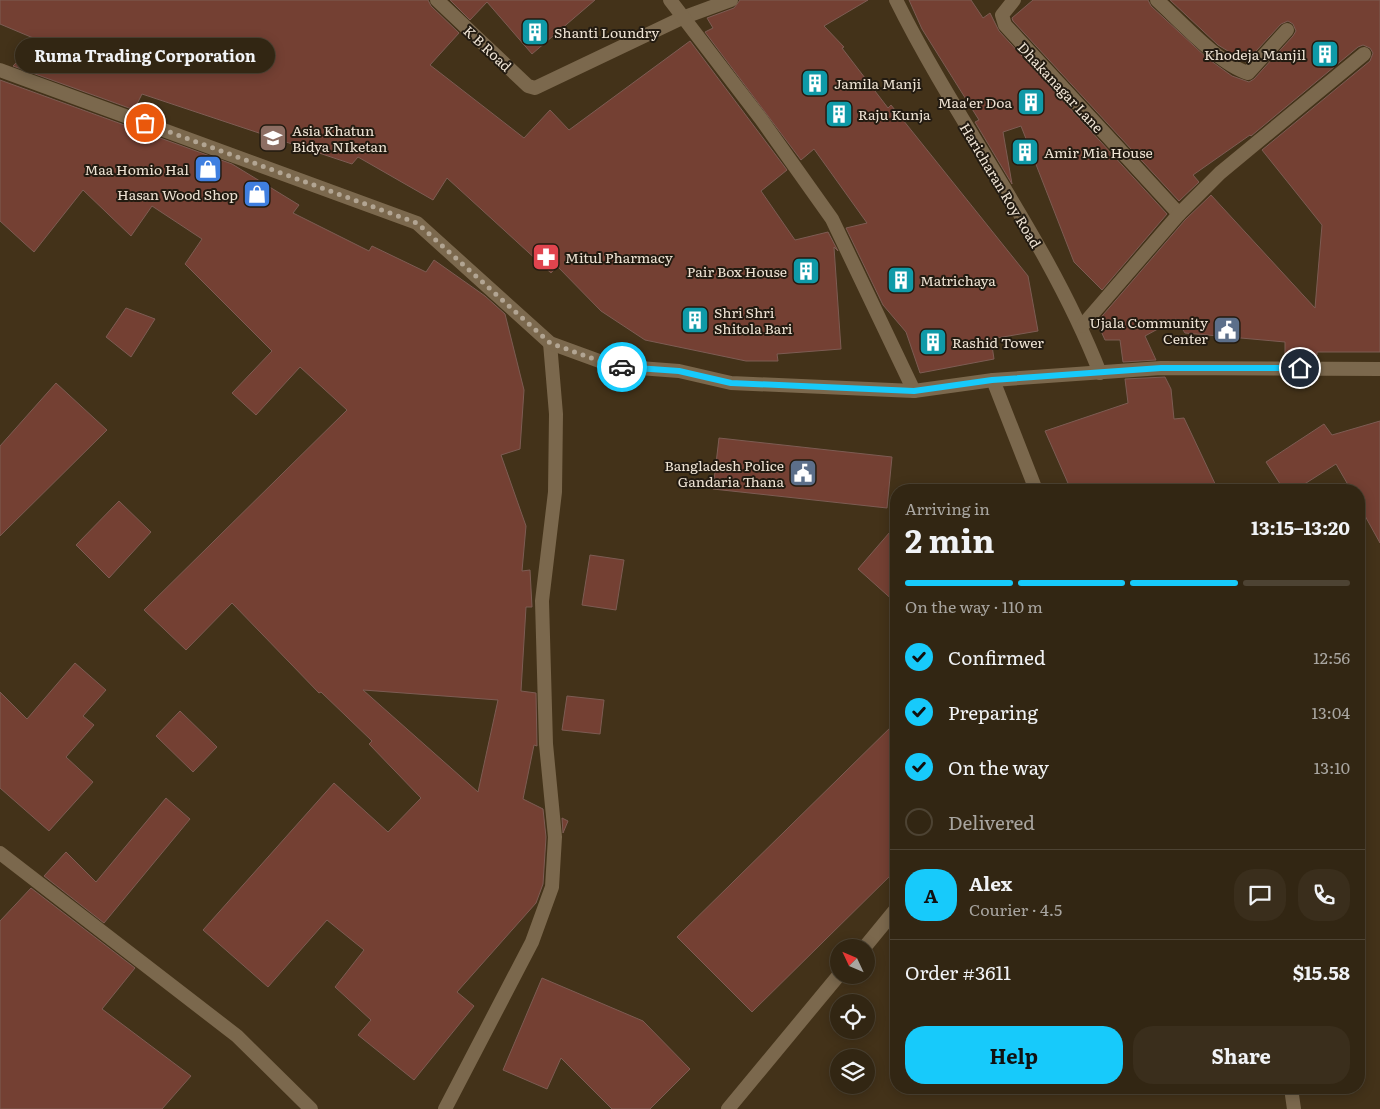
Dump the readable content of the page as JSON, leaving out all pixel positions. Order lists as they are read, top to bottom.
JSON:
{
  "streets": {
    "street": ["K B Road", "Dhakanagar Lane", "Haricharan Roy Road"]
  },
  "places": {
    "building": [
      "Shanti Loundry",
      "Khodeja Manjil",
      "Jamila Manji",
      "Maa'er Doa",
      "Raju Kunja",
      "Amir Mia House",
      "Pair Box House",
      "Matrichaya",
      "Shri Shri Shitola Bari",
      "Rashid Tower"
    ],
    "other": ["Ruma Trading Corporation"],
    "school or university": ["Asia Khatun Bidya NIketan"],
    "shop": ["Maa Homio Hal", "Hasan Wood Shop"],
    "pharmacy": ["Mitul Pharmacy"],
    "public building": ["Ujala Community Center", "Bangladesh Police Gandaria Thana"]
  },
  "north": "top left",
  "page": {
    "bubble": "Ruma Trading Corporation",
    "heading": ["2 min", "Arriving in", "13:15–13:20"],
    "panel": [
      "Alex",
      "Courier · 4.5",
      "Order #3611",
      "$15.58"
    ],
    "bar": "On the way · 110 m",
    "list": [
      ["Confirmed", "12:56"],
      ["Preparing", "13:04"],
      ["On the way", "13:10"],
      "Delivered"
    ],
    "round": "A",
    "buttons": ["Help", "Share"]
  }
}
